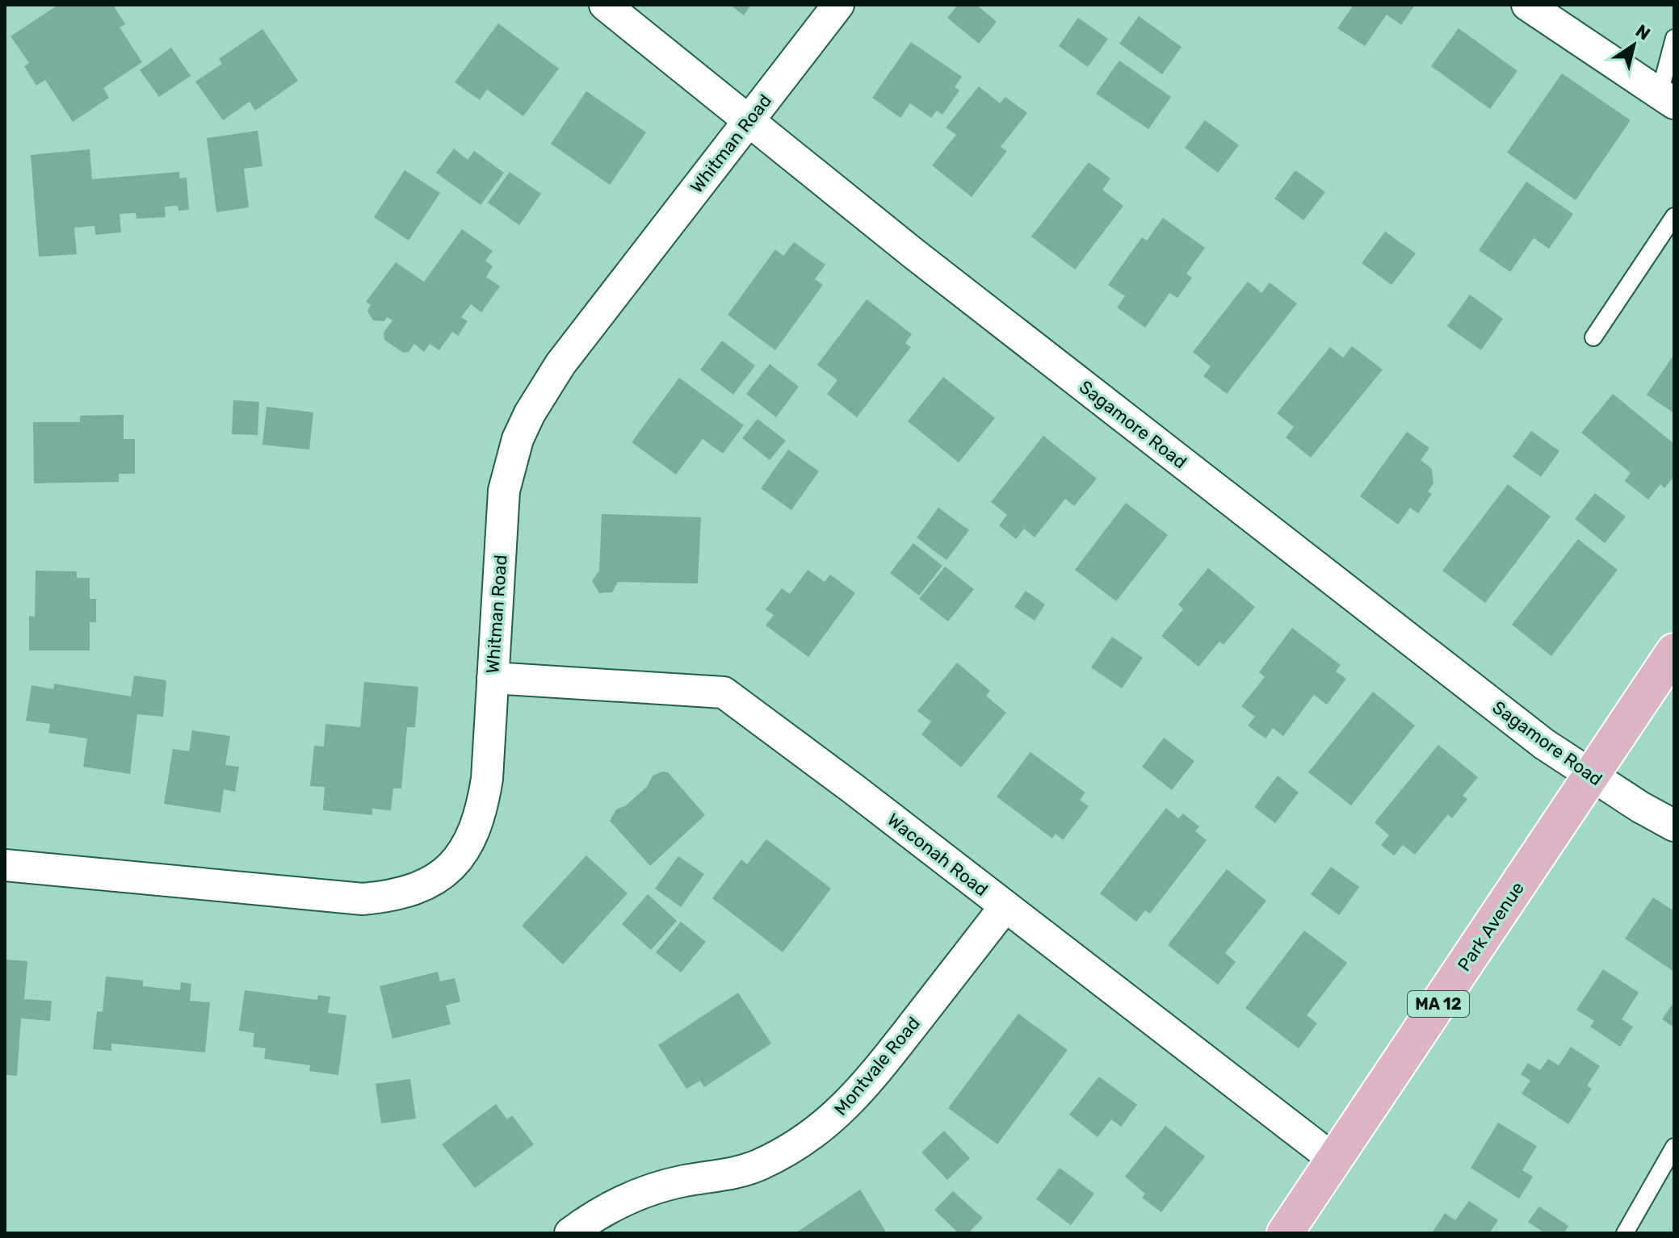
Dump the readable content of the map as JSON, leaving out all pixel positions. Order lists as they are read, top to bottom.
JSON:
{
  "streets": {
    "main road": ["Park Avenue", "MA 12"],
    "street": [
      "Whitman Road",
      "Sagamore Road",
      "Waconah Road",
      "Montvale Road"
    ]
  },
  "crossings": [
    ["Whitman Road", "Sagamore Road"],
    ["Whitman Road", "Waconah Road"],
    ["Sagamore Road", "Park Avenue"],
    ["Waconah Road", "Park Avenue"],
    ["Waconah Road", "Montvale Road"]
  ],
  "north": "top right"
}
